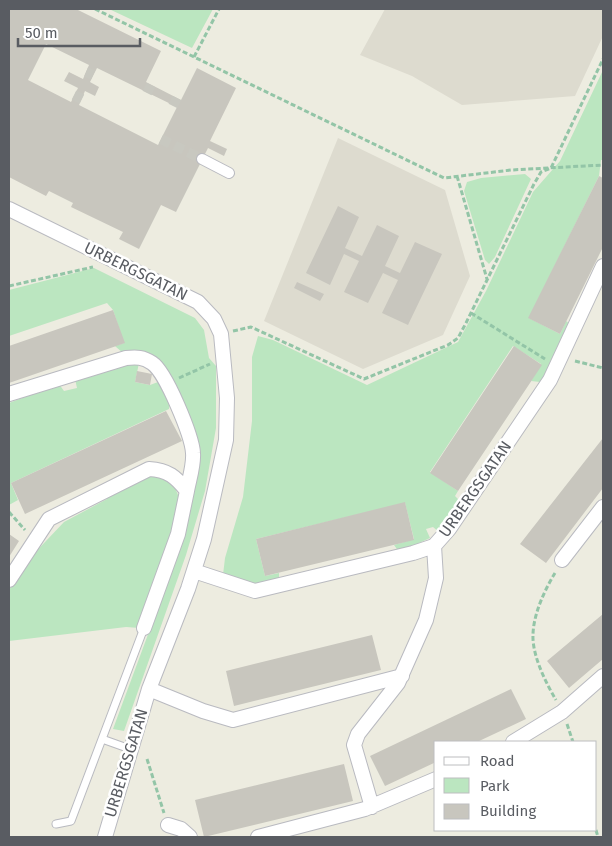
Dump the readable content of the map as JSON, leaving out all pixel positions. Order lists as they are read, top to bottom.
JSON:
{
  "streets": {
    "street": ["URBERGSGATAN"]
  },
  "legend": ["Road", "Park", "Building"],
  "scale_bar": "50 m"
}
